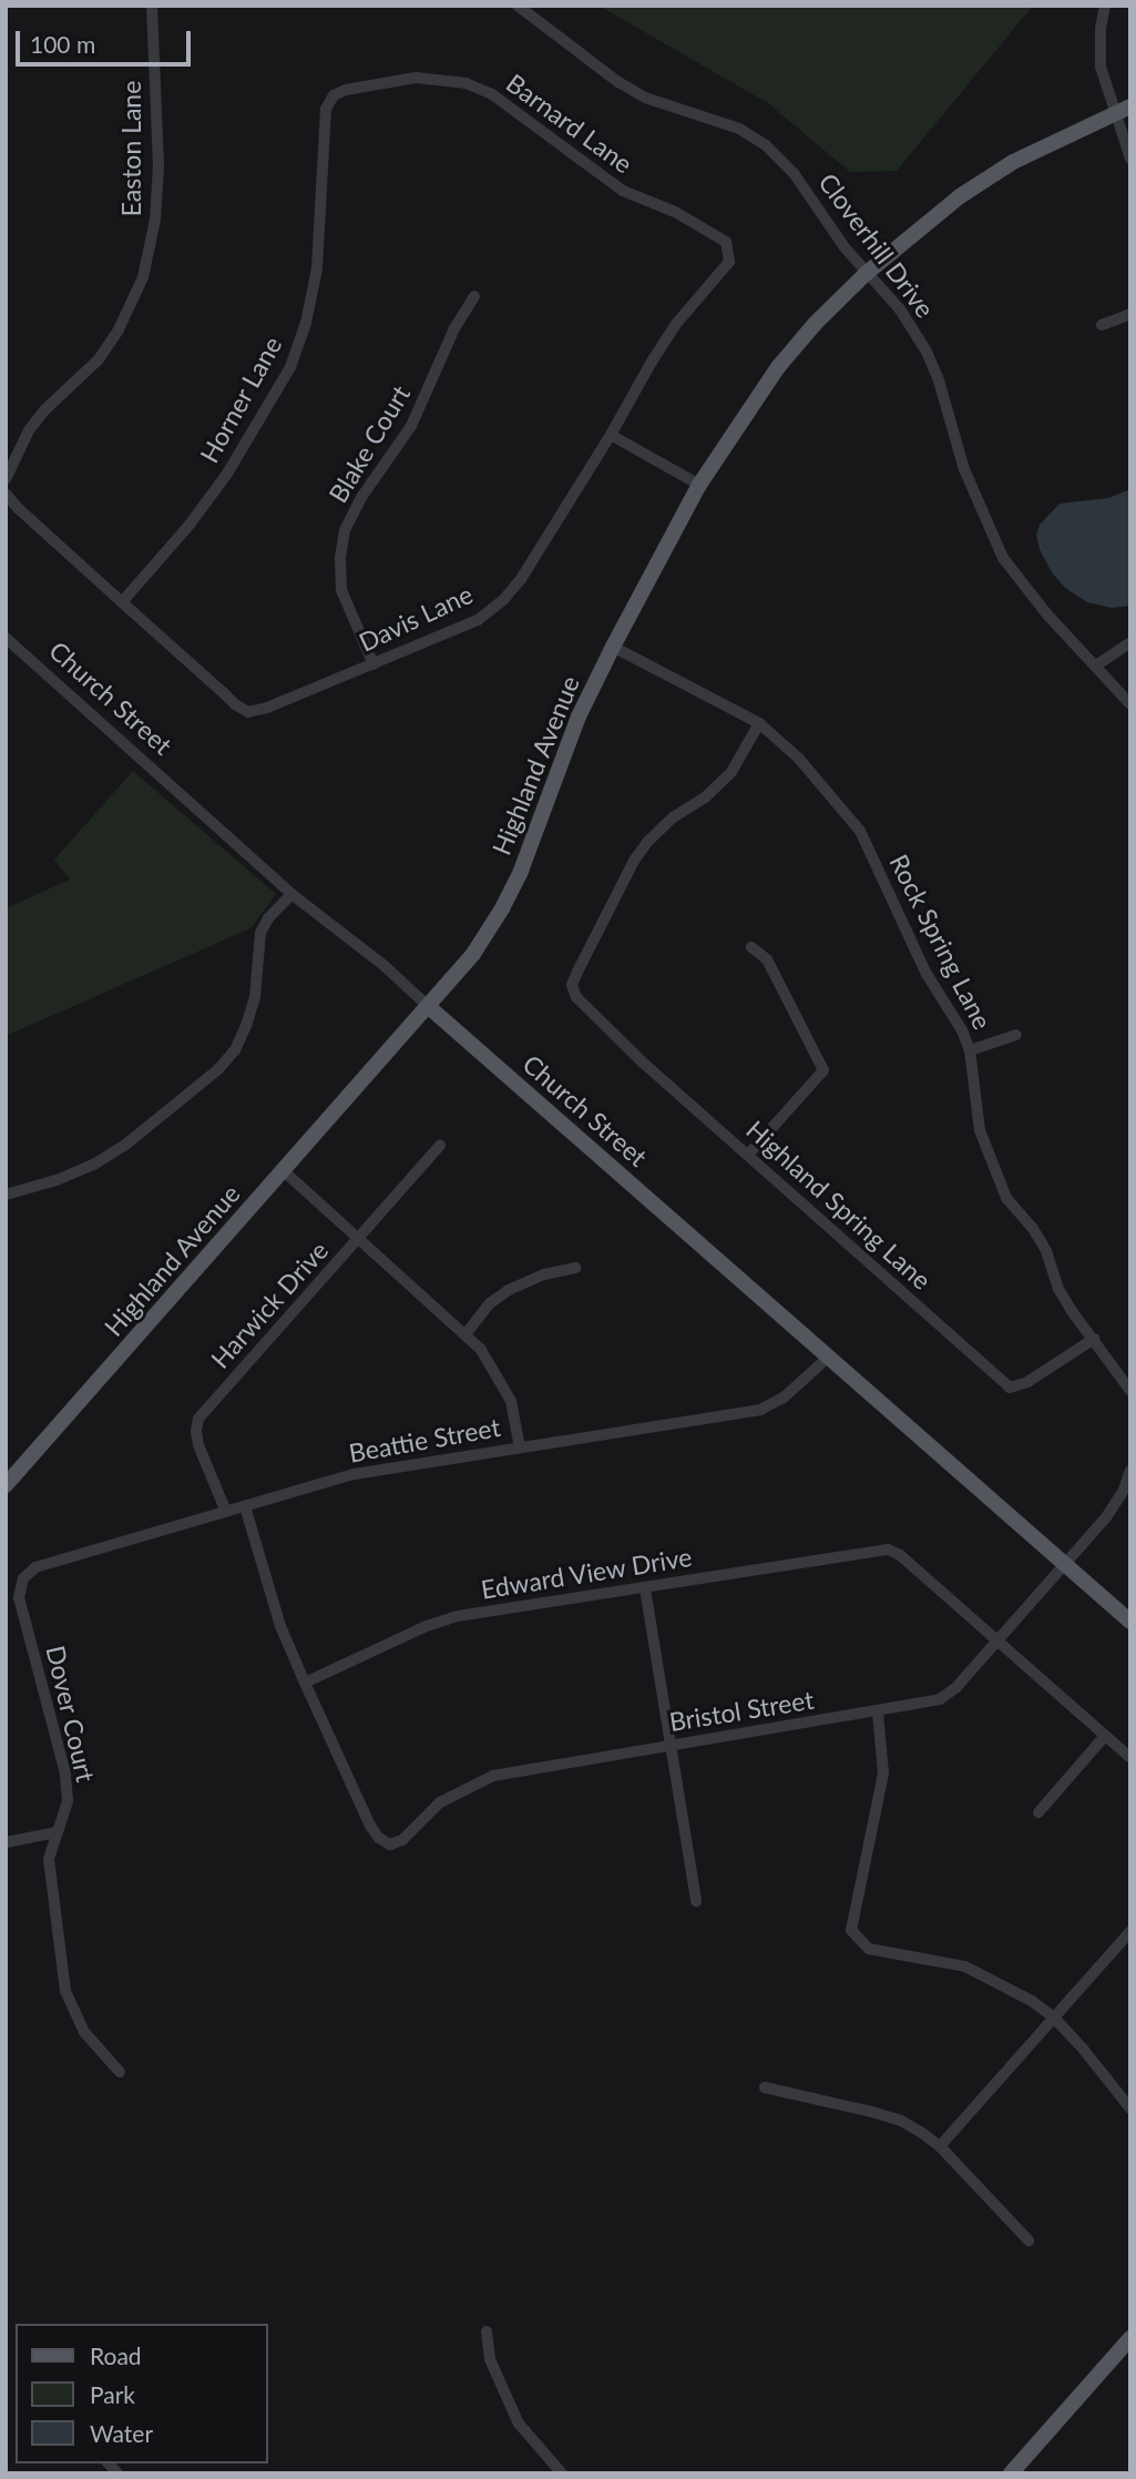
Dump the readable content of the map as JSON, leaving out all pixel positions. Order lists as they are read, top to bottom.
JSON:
{
  "streets": {
    "main road": ["Church Street", "Highland Avenue"],
    "street": [
      "Barnard Lane",
      "Easton Lane",
      "Cloverhill Drive",
      "Horner Lane",
      "Blake Court",
      "Davis Lane",
      "Rock Spring Lane",
      "Highland Spring Lane",
      "Harwick Drive",
      "Beattie Street",
      "Edward View Drive",
      "Bristol Street",
      "Dover Court"
    ]
  },
  "crossings": [
    ["Barnard Lane", "Horner Lane"],
    ["Barnard Lane", "Davis Lane"],
    ["Cloverhill Drive", "Highland Avenue"],
    ["Horner Lane", "Davis Lane"],
    ["Blake Court", "Davis Lane"],
    ["Church Street", "Highland Avenue"],
    ["Church Street", "Beattie Street"],
    ["Church Street", "Bristol Street"],
    ["Highland Avenue", "Rock Spring Lane"],
    ["Rock Spring Lane", "Highland Spring Lane"],
    ["Harwick Drive", "Beattie Street"],
    ["Beattie Street", "Dover Court"],
    ["Edward View Drive", "Bristol Street"]
  ],
  "legend": ["Road", "Park", "Water"],
  "scale_bar": "100 m"
}
